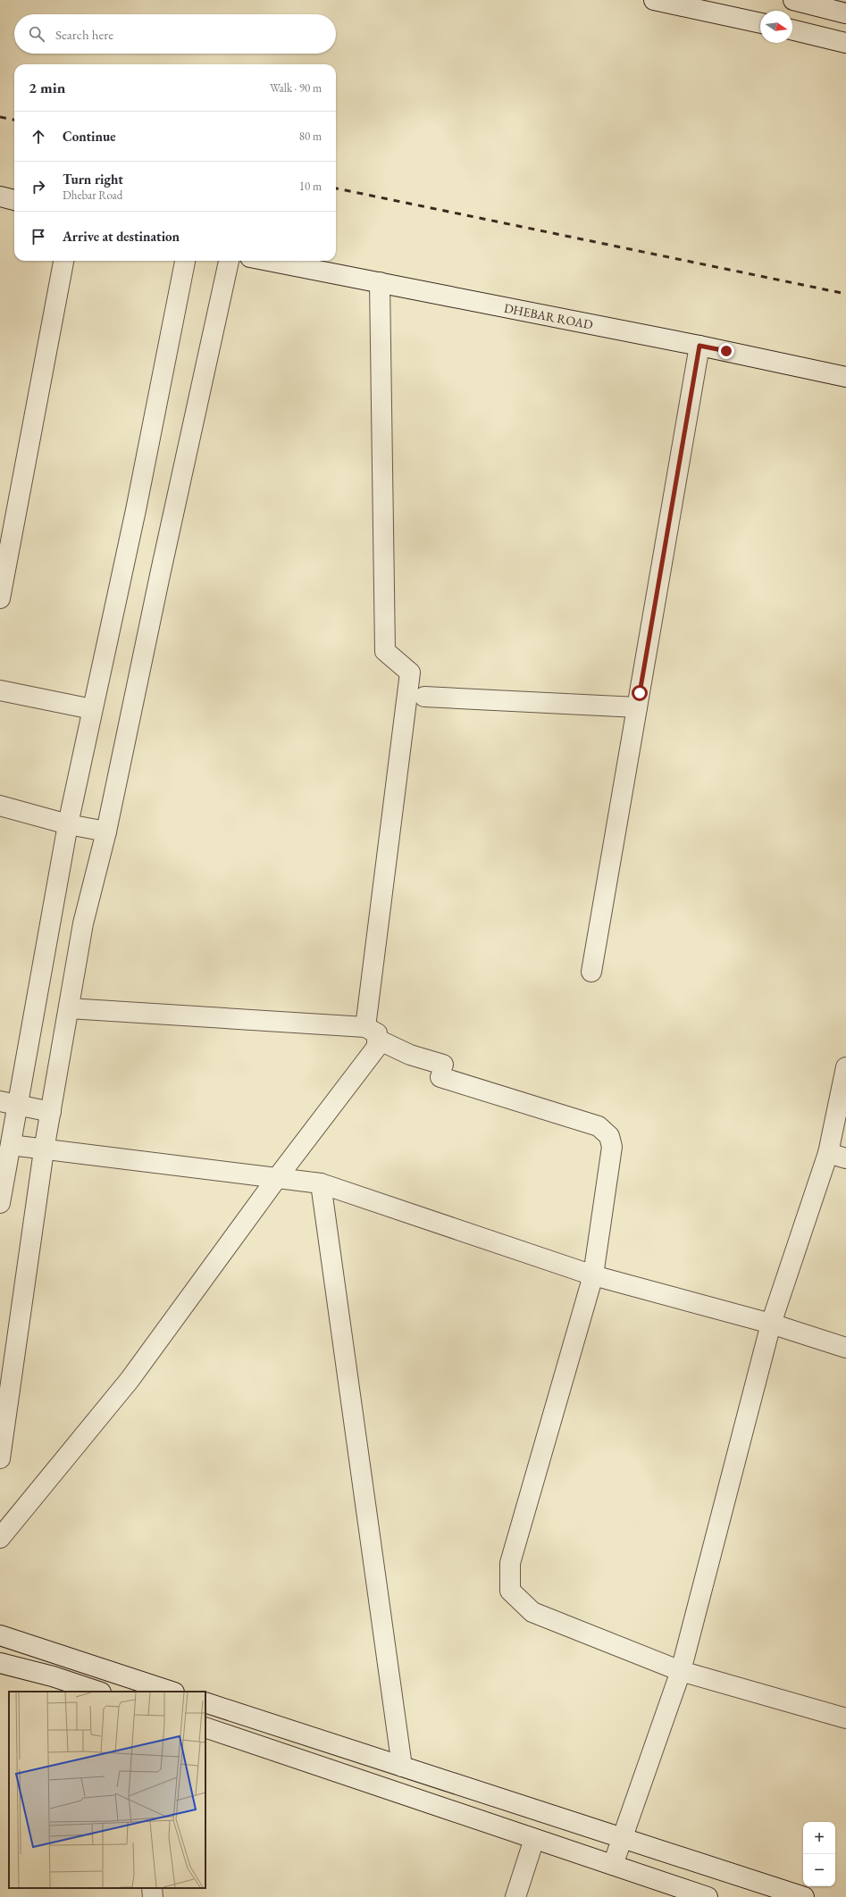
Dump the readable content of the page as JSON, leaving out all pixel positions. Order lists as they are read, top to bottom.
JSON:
{
  "streets": {
    "street": ["DHEBAR ROAD"]
  },
  "north": "right",
  "page": {
    "search": "Search here",
    "heading": ["2 min", "Walk · 90 m"],
    "list": [
      ["Continue", "80 m"],
      ["Turn right", "Dhebar Road", "10 m"],
      "Arrive at destination"
    ],
    "map_buttons": ["+", "−"]
  }
}
